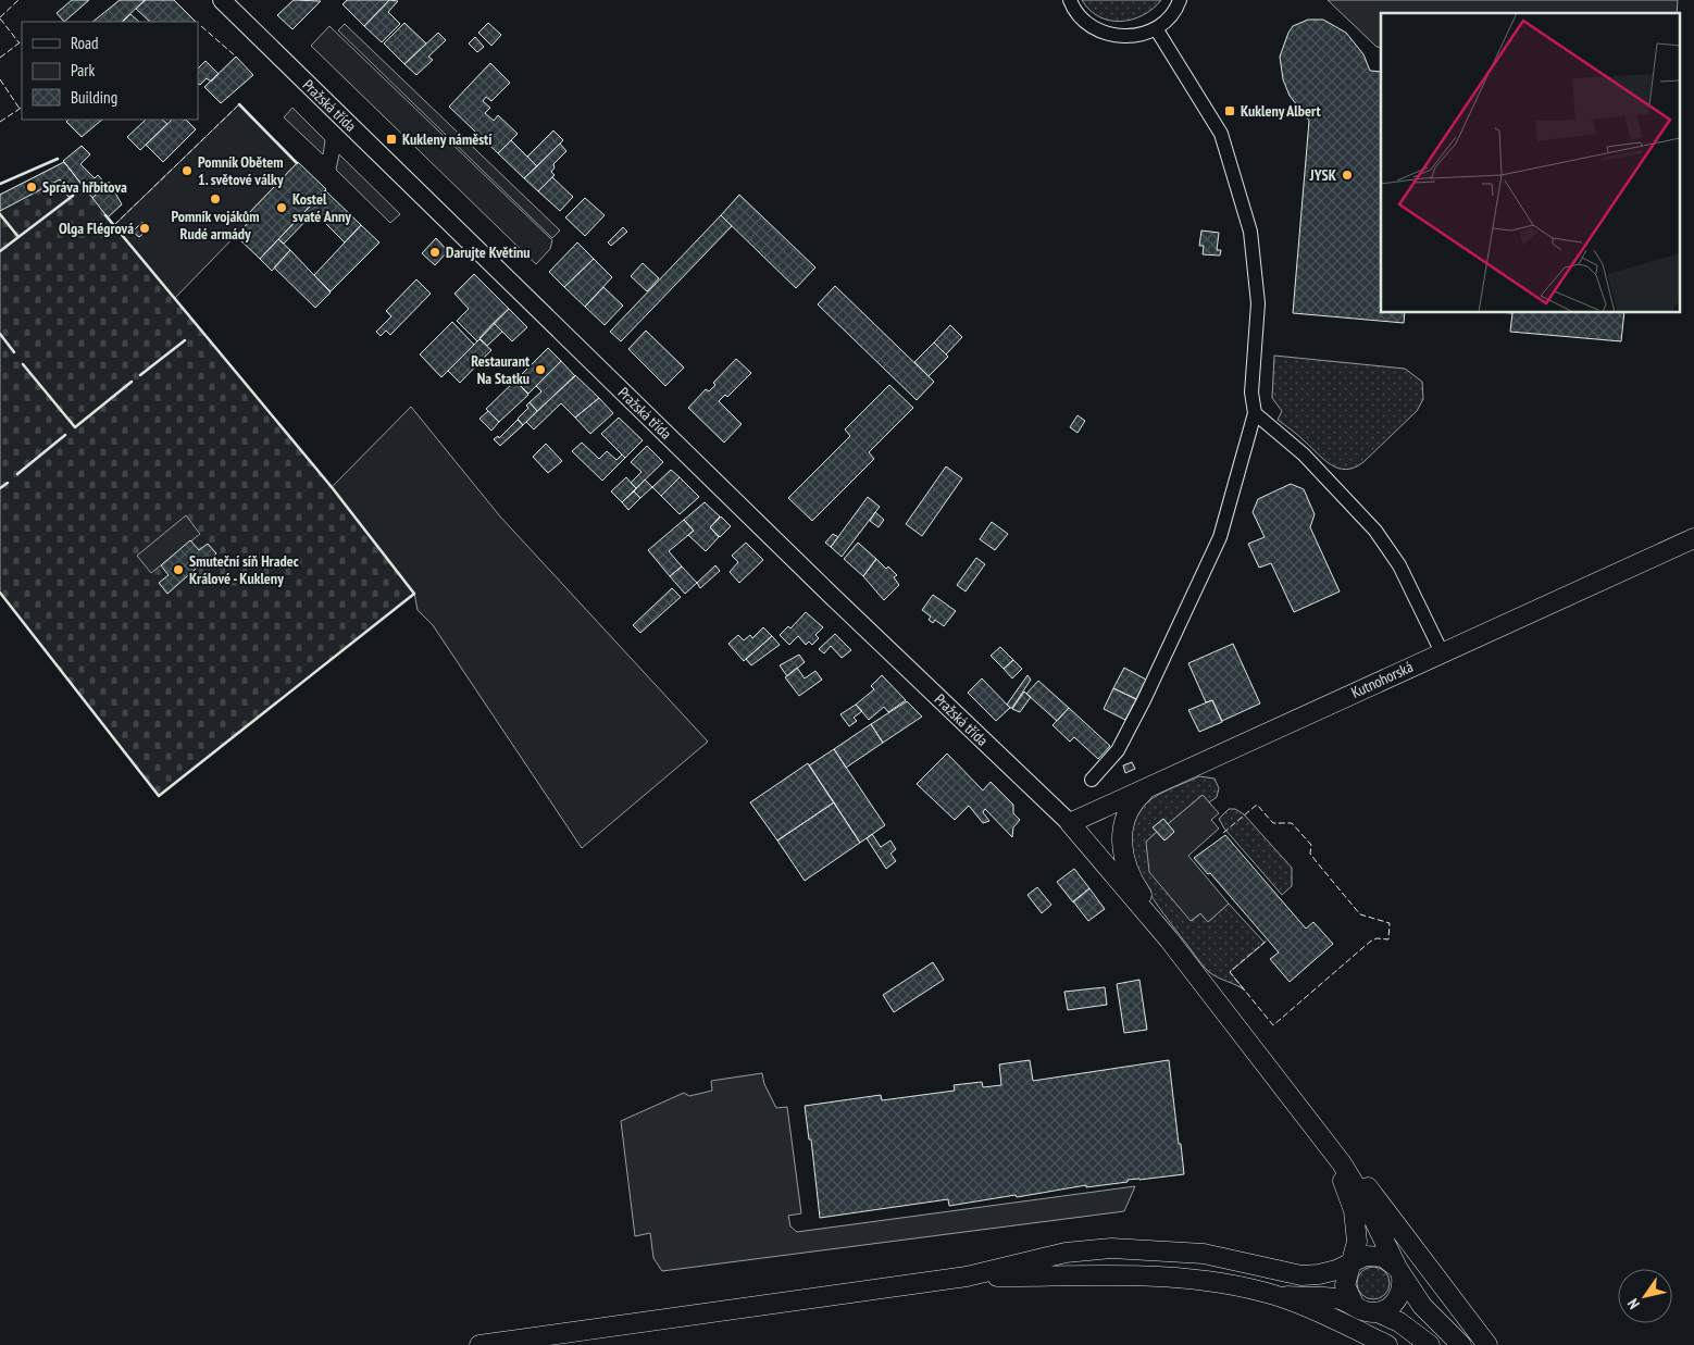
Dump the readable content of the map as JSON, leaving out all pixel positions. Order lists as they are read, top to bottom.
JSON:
{
  "streets": {
    "main road": ["Kutnohorská"],
    "street": ["Pražská třída"]
  },
  "crossings": [
    ["Pražská třída", "Kutnohorská"]
  ],
  "places": {
    "transit": ["Kukleny Albert", "Kukleny náměstí"],
    "other": [
      "Pomník Obětem 1. světové války",
      "JYSK",
      "Správa hřbitova",
      "Pomník vojákům Rudé armády",
      "Kostel svaté Anny",
      "Olga Flégrová",
      "Darujte Květinu",
      "Restaurant Na Statku",
      "Smuteční síň Hradec Králové - Kukleny"
    ]
  },
  "legend": ["Road", "Park", "Building"],
  "north": "bottom left"
}
